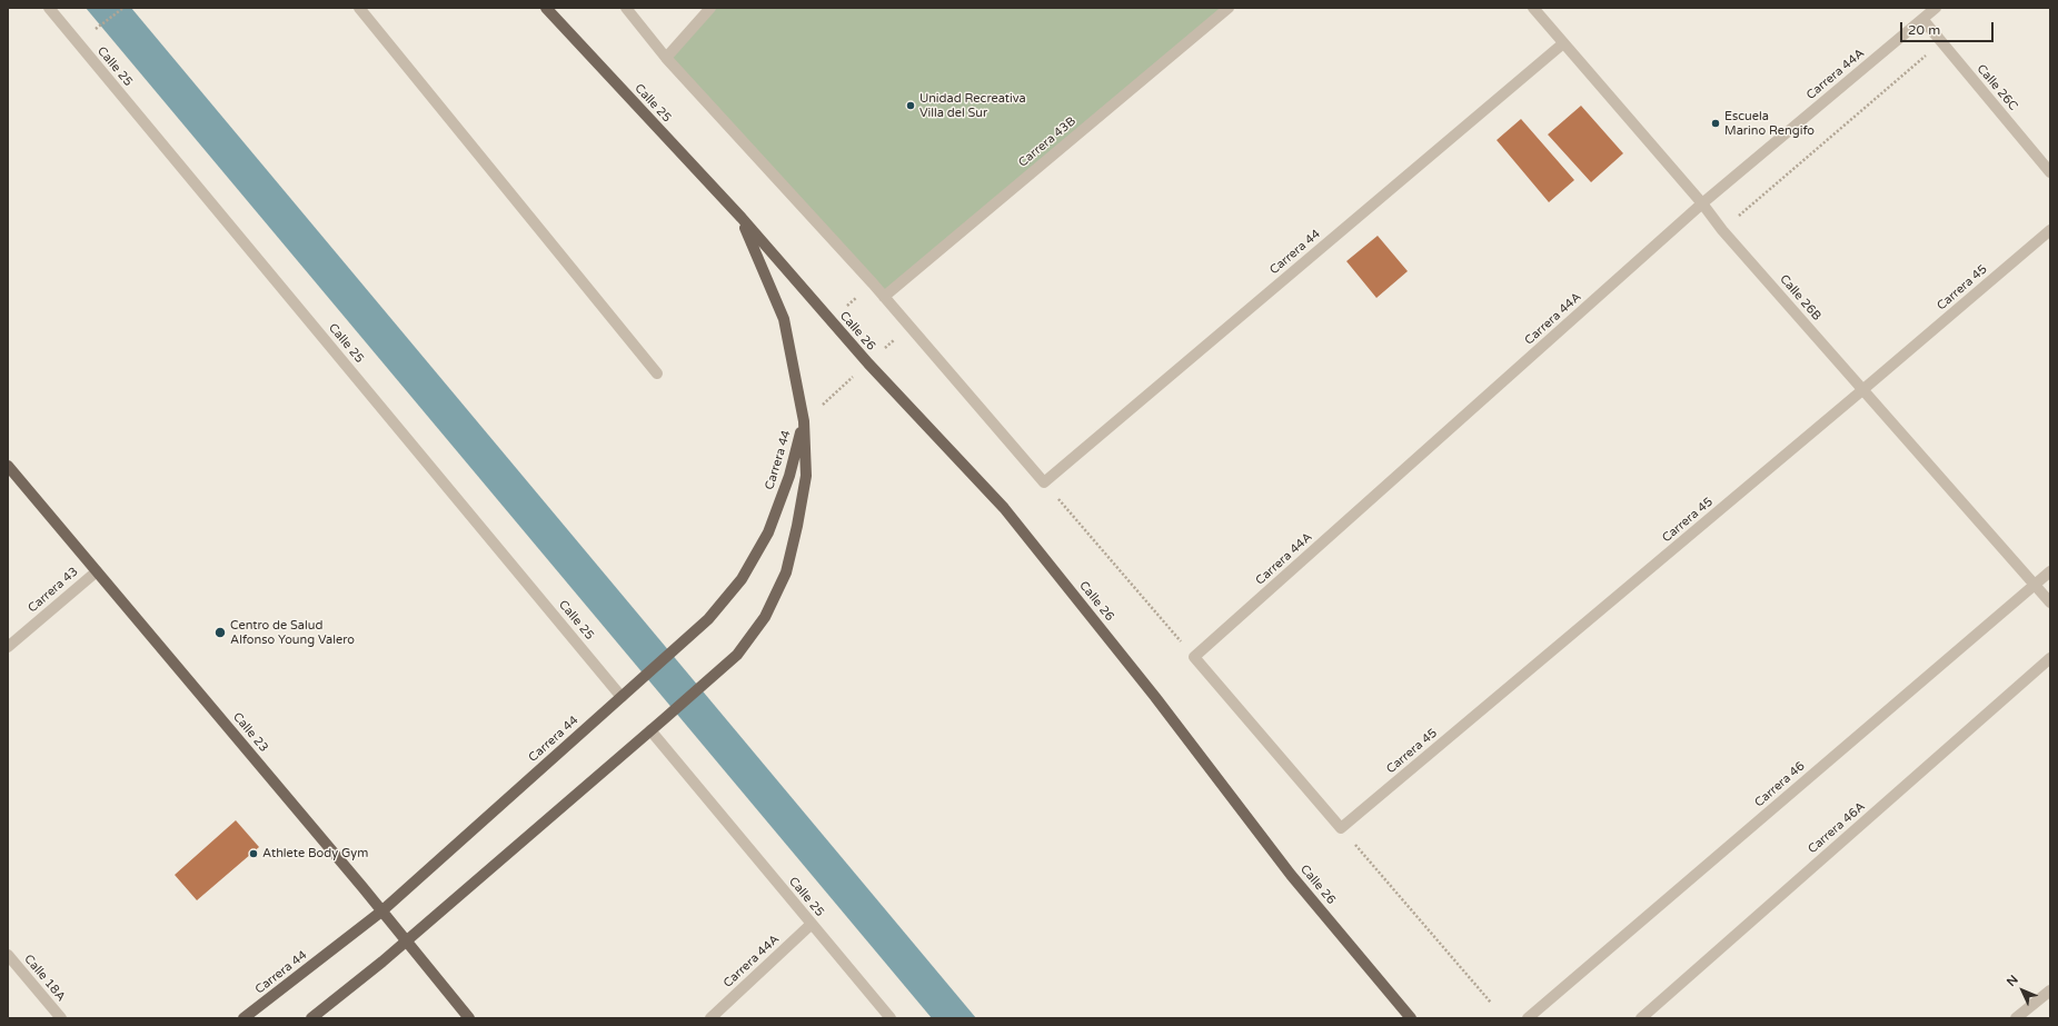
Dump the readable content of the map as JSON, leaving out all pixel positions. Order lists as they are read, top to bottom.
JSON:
{
  "streets": {
    "main road": [
      "Calle 25",
      "Carrera 44",
      "Calle 26",
      "Calle 23"
    ],
    "street": [
      "Carrera 44A",
      "Calle 26C",
      "Carrera 43B",
      "Carrera 45",
      "Calle 26B",
      "Carrera 43",
      "Carrera 46",
      "Carrera 46A",
      "Calle 18A"
    ]
  },
  "crossings": [
    ["Calle 25", "Carrera 44A"],
    ["Calle 25", "Carrera 44"],
    ["Calle 25", "Calle 26"],
    ["Carrera 44A", "Calle 26C"],
    ["Carrera 44A", "Calle 26B"],
    ["Carrera 44", "Calle 26B"],
    ["Carrera 44", "Calle 26"],
    ["Carrera 44", "Calle 23"],
    ["Carrera 45", "Calle 26B"],
    ["Calle 26B", "Carrera 46"],
    ["Carrera 43", "Calle 23"]
  ],
  "places": [
    "Unidad Recreativa Villa del Sur",
    "Escuela Marino Rengifo",
    "Centro de Salud Alfonso Young Valero",
    "Athlete Body Gym"
  ],
  "scale_bar": "20 m",
  "north": "top left"
}
